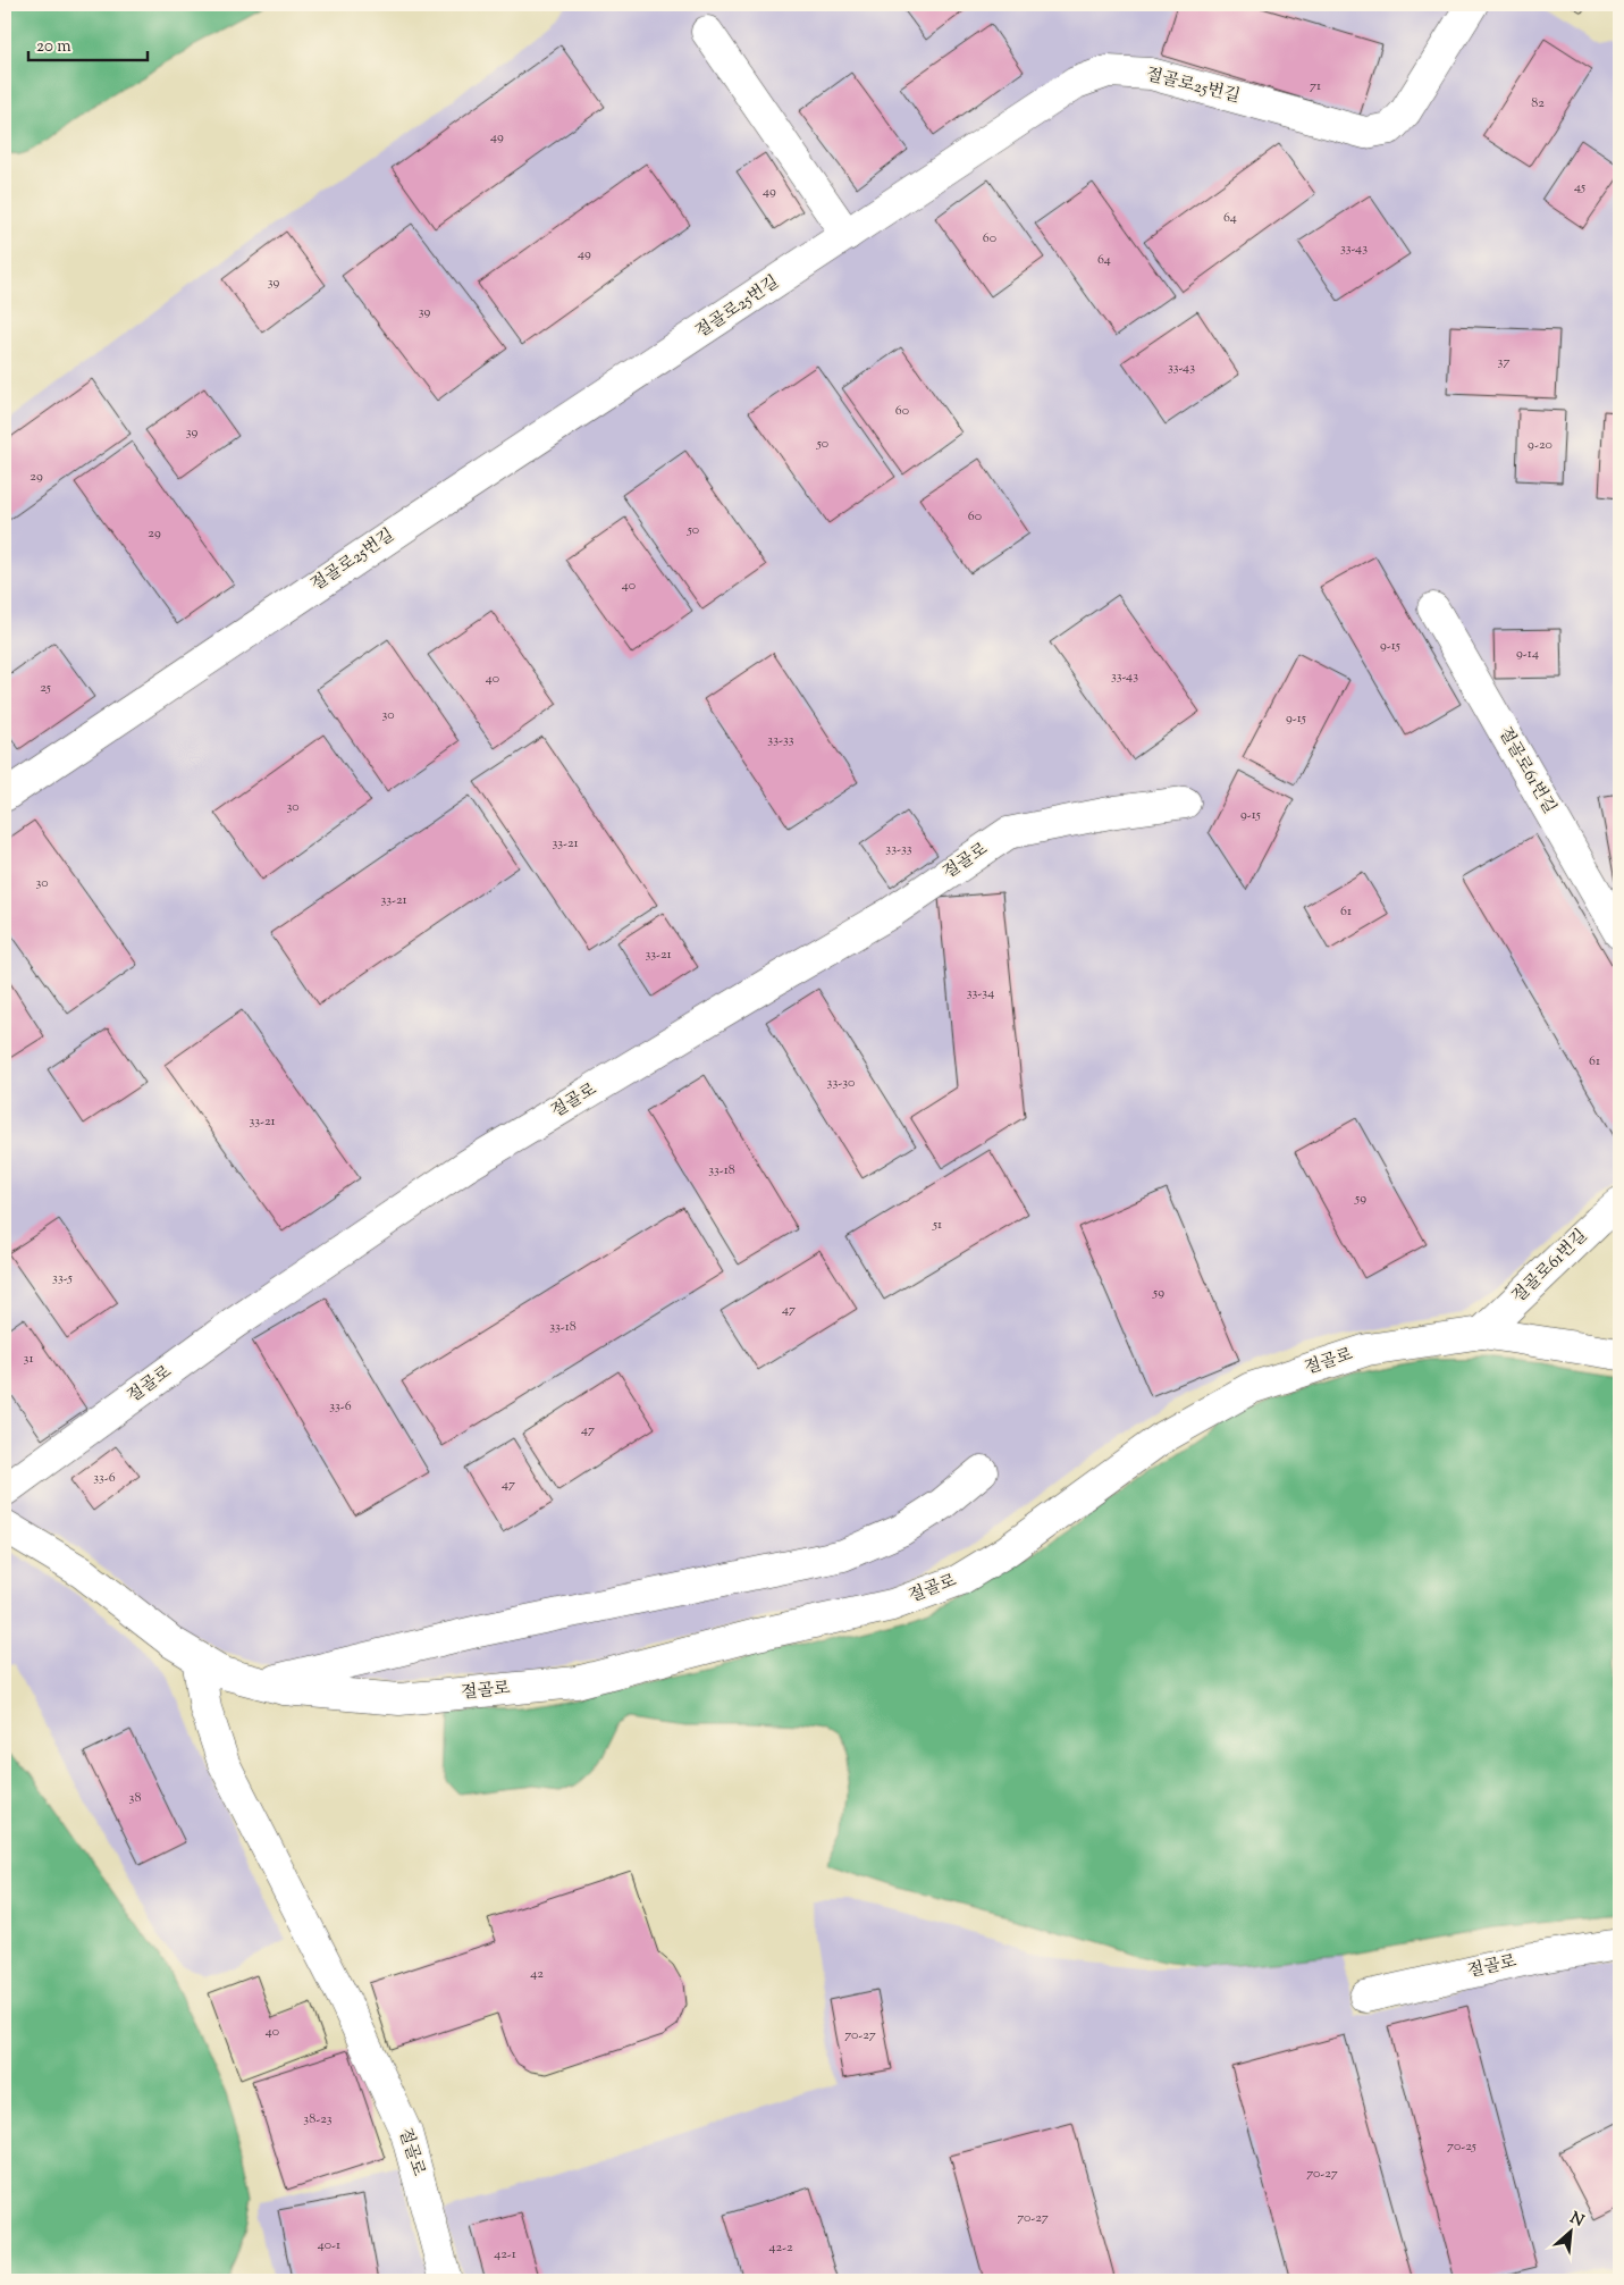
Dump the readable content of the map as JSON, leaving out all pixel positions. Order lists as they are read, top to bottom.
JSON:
{
  "streets": {
    "street": ["절골로25번길", "절골로61번길", "절골로"]
  },
  "crossings": [
    ["절골로61번길", "절골로"]
  ],
  "house_numbers": [
    "71",
    "82",
    "49",
    "45",
    "49",
    "64",
    "60",
    "33-43",
    "49",
    "64",
    "39",
    "39",
    "37",
    "33-43",
    "60",
    "39",
    "50",
    "9-20",
    "29",
    "60",
    "50",
    "29",
    "40",
    "9-15",
    "9-14",
    "33-43",
    "40",
    "25",
    "30",
    "9-15",
    "33-33",
    "30",
    "9-15",
    "33-21",
    "33-33",
    "30",
    "33-21",
    "61",
    "33-21",
    "33-34",
    "61",
    "33-30",
    "33-21",
    "33-18",
    "59",
    "51",
    "33-5",
    "59",
    "47",
    "33-18",
    "31",
    "33-6",
    "47",
    "33-6",
    "47",
    "38",
    "42",
    "40",
    "70-27",
    "38-23",
    "70-25",
    "70-27",
    "70-27",
    "40-1",
    "42-2",
    "42-1"
  ],
  "scale_bar": "20 m",
  "north": "top right"
}
